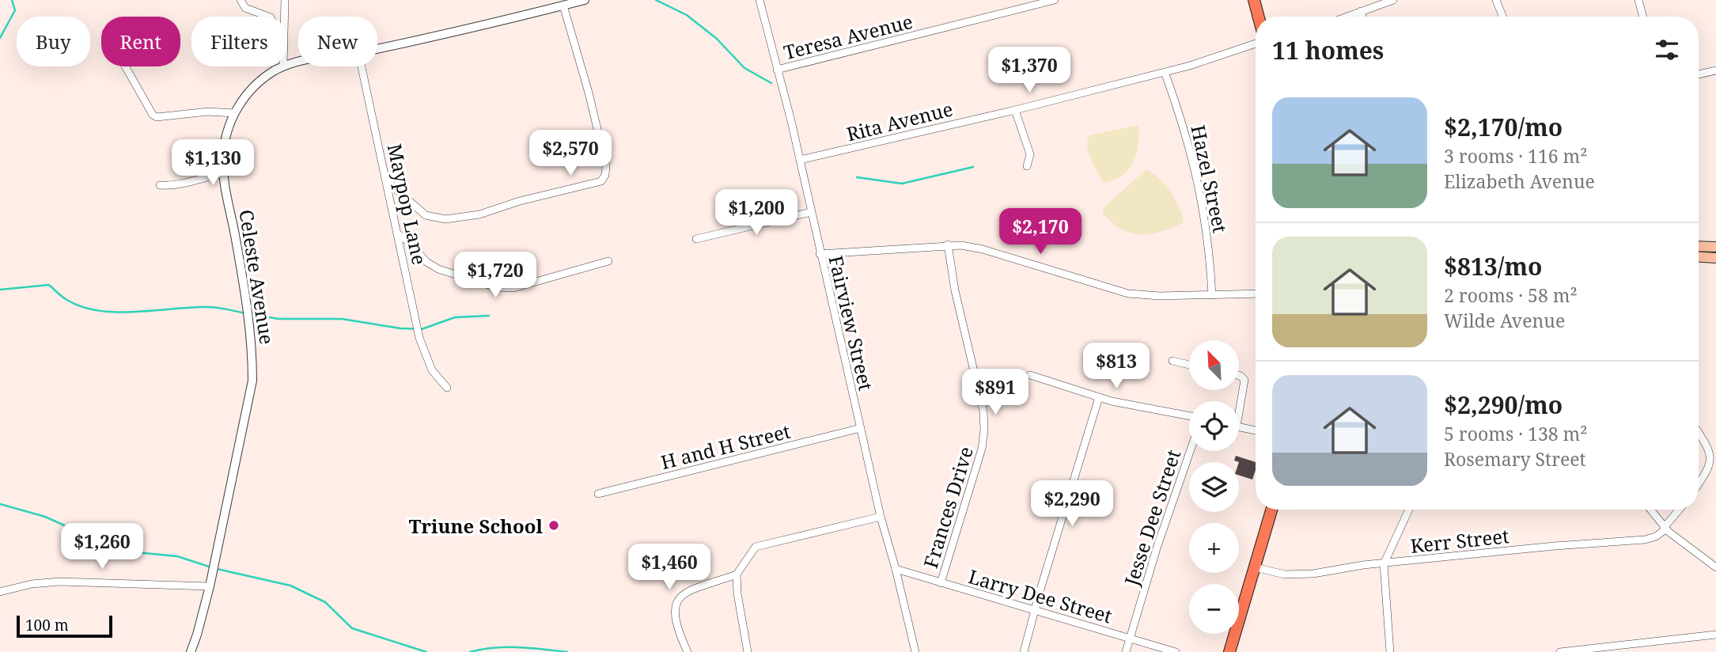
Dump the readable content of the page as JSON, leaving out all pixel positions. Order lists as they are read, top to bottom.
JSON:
{
  "streets": {
    "street": [
      "Teresa Avenue",
      "Rita Avenue",
      "Hazel Street",
      "Maypop Lane",
      "Celeste Avenue",
      "Fairview Street",
      "H and H Street",
      "Frances Drive",
      "Jesse Dee Street",
      "Kerr Street",
      "Larry Dee Street"
    ]
  },
  "crossings": [
    ["Teresa Avenue", "Fairview Street"],
    ["Rita Avenue", "Hazel Street"],
    ["Rita Avenue", "Fairview Street"],
    ["Fairview Street", "H and H Street"],
    ["Fairview Street", "Larry Dee Street"],
    ["Frances Drive", "Larry Dee Street"],
    ["Jesse Dee Street", "Larry Dee Street"]
  ],
  "places": ["Triune School"],
  "scale_bar": "100 m",
  "north": "top left",
  "page": {
    "chip": [
      "Buy",
      "Rent",
      "Filters",
      "New"
    ],
    "heading": "11 homes",
    "price": [
      "$1,370",
      "$2,570",
      "$1,130",
      "$1,200",
      "$2,170",
      "$1,720",
      "$813",
      "$891",
      "$2,290",
      "$1,260",
      "$1,460"
    ],
    "list": [
      {
        "name": "$2,170/mo",
        "note": "3 rooms · 116 m² · Elizabeth Avenue"
      },
      {
        "name": "$813/mo",
        "note": "2 rooms · 58 m² · Wilde Avenue"
      },
      {
        "name": "$2,290/mo",
        "note": "5 rooms · 138 m² · Rosemary Street"
      }
    ],
    "map_buttons": ["+", "−"],
    "scale": "100 m"
  }
}
